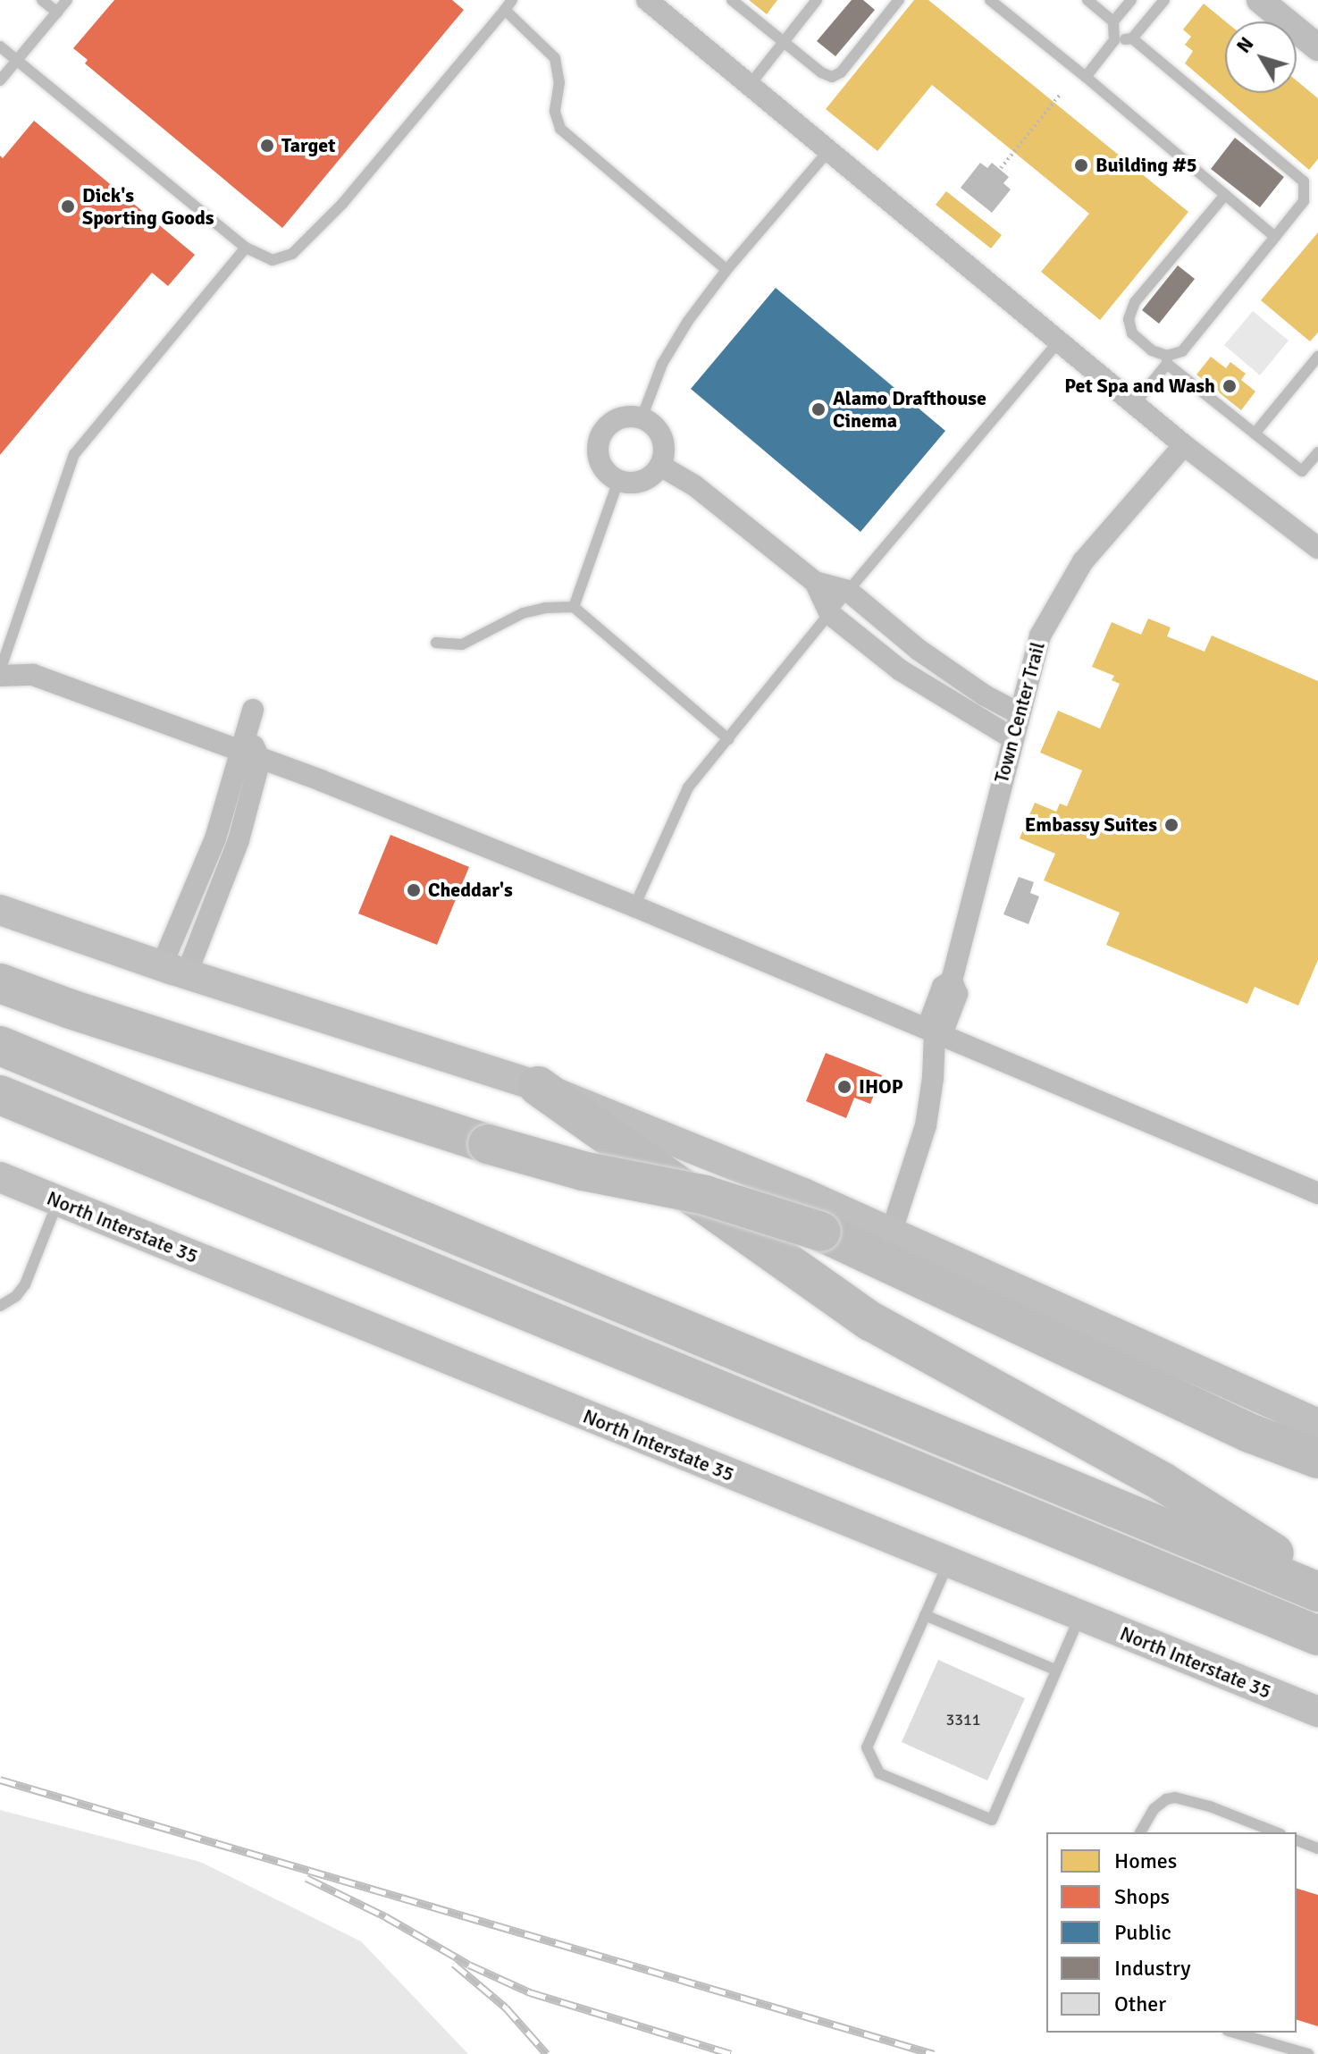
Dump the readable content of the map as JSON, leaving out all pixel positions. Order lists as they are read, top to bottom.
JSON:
{
  "streets": {
    "main road": ["North Interstate 35"],
    "street": ["Town Center Trail"]
  },
  "places": [
    "Target",
    "Building #5",
    "Dick's Sporting Goods",
    "Pet Spa and Wash",
    "Alamo Drafthouse Cinema",
    "Embassy Suites",
    "Cheddar's",
    "IHOP"
  ],
  "house_numbers": ["3311"],
  "legend": [
    "Homes",
    "Shops",
    "Public",
    "Industry",
    "Other"
  ],
  "north": "top left"
}
